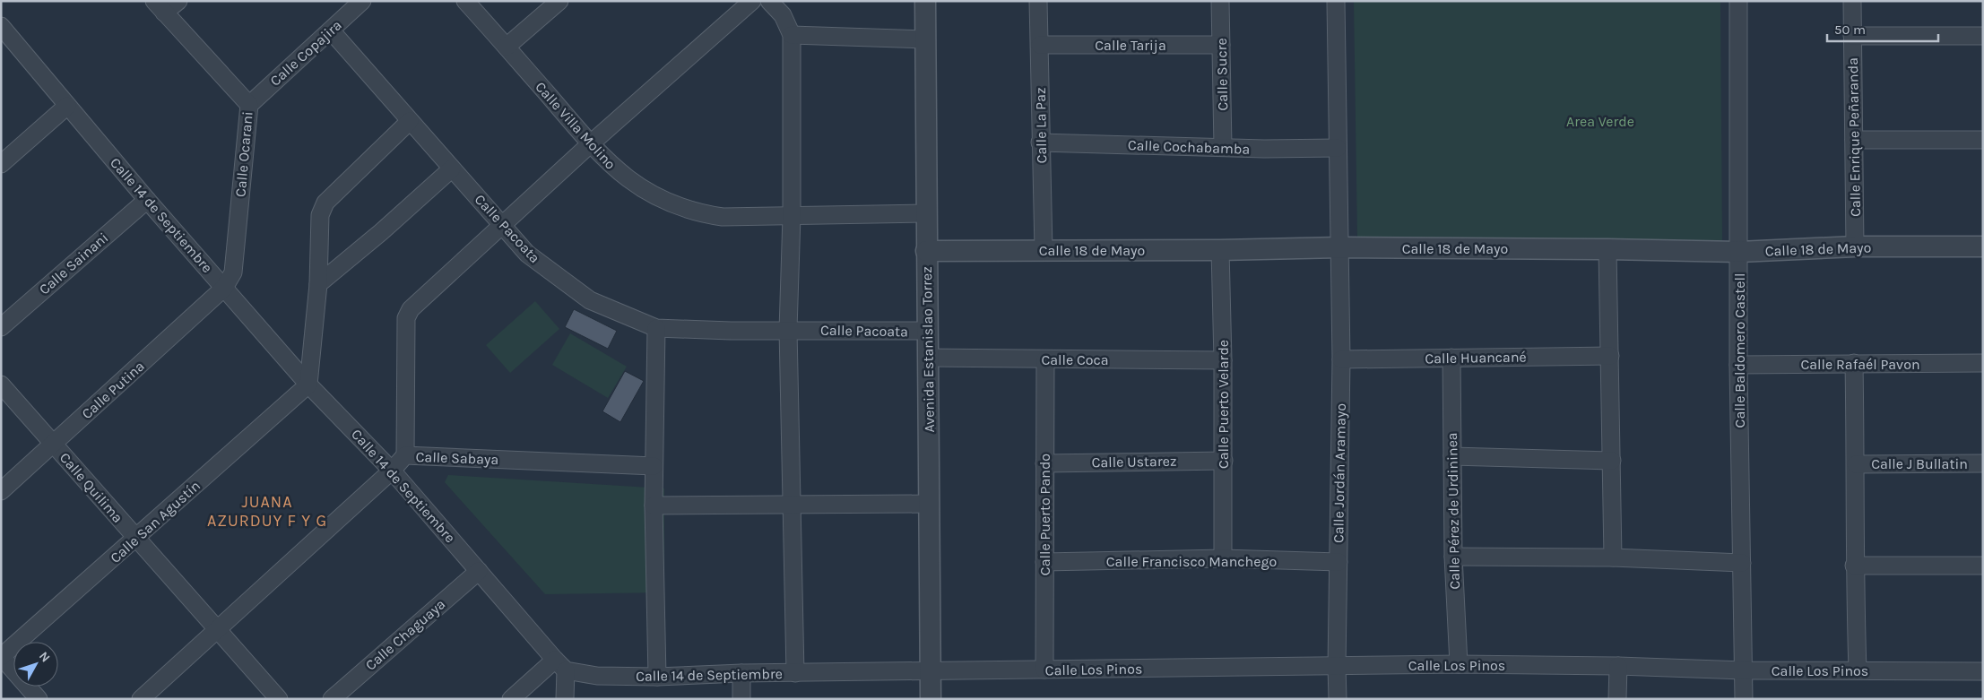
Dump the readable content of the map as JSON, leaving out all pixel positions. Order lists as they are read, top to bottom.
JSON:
{
  "streets": {
    "street": [
      "Calle Tarija",
      "Calle Copajira",
      "Calle Sucre",
      "Calle Villa Molino",
      "Calle La Paz",
      "Calle Enrique Peñaranda",
      "Calle Cochabamba",
      "Calle Ocarani",
      "Calle 14 de Septiembre",
      "Calle Pacoata",
      "Calle 18 de Mayo",
      "Calle Sainani",
      "Avenida Estanislao Torrez",
      "Calle Baldomero Castell",
      "Calle Huancané",
      "Calle Coca",
      "Calle Rafaél Pavon",
      "Calle Putina",
      "Calle Puerto Velarde",
      "Calle Sabaya",
      "Calle Ustarez",
      "Calle J Bullatin",
      "Calle Jordán Aramayo",
      "Calle Quilima",
      "Calle Pérez de Urdininea",
      "Calle Puerto Pando",
      "Calle San Agustín",
      "Calle Francisco Manchego",
      "Calle Chaguaya",
      "Calle Los Pinos"
    ]
  },
  "crossings": [
    ["Calle Tarija", "Calle Sucre"],
    ["Calle Tarija", "Calle La Paz"],
    ["Calle Copajira", "Calle Ocarani"],
    ["Calle Copajira", "Calle Pacoata"],
    ["Calle Sucre", "Calle Cochabamba"],
    ["Calle Villa Molino", "Avenida Estanislao Torrez"],
    ["Calle La Paz", "Calle Cochabamba"],
    ["Calle La Paz", "Calle 18 de Mayo"],
    ["Calle Enrique Peñaranda", "Calle 18 de Mayo"],
    ["Calle Cochabamba", "Calle Jordán Aramayo"],
    ["Calle Ocarani", "Calle 14 de Septiembre"],
    ["Calle Ocarani", "Calle Putina"],
    ["Calle 14 de Septiembre", "Calle Sainani"],
    ["Calle 14 de Septiembre", "Avenida Estanislao Torrez"],
    ["Calle 14 de Septiembre", "Calle Putina"],
    ["Calle 14 de Septiembre", "Calle Sabaya"],
    ["Calle 14 de Septiembre", "Calle San Agustín"],
    ["Calle 14 de Septiembre", "Calle Chaguaya"],
    ["Calle 14 de Septiembre", "Calle Los Pinos"],
    ["Calle Pacoata", "Avenida Estanislao Torrez"],
    ["Calle 18 de Mayo", "Avenida Estanislao Torrez"],
    ["Calle 18 de Mayo", "Calle Baldomero Castell"],
    ["Calle 18 de Mayo", "Calle Puerto Velarde"],
    ["Calle 18 de Mayo", "Calle Jordán Aramayo"],
    ["Avenida Estanislao Torrez", "Calle Coca"],
    ["Avenida Estanislao Torrez", "Calle Los Pinos"],
    ["Calle Baldomero Castell", "Calle Rafaél Pavon"],
    ["Calle Baldomero Castell", "Calle Los Pinos"],
    ["Calle Huancané", "Calle Jordán Aramayo"],
    ["Calle Huancané", "Calle Pérez de Urdininea"],
    ["Calle Coca", "Calle Puerto Velarde"],
    ["Calle Coca", "Calle Puerto Pando"],
    ["Calle Putina", "Calle Quilima"],
    ["Calle Puerto Velarde", "Calle Ustarez"],
    ["Calle Puerto Velarde", "Calle Francisco Manchego"],
    ["Calle Sabaya", "Calle Quilima"],
    ["Calle Ustarez", "Calle Puerto Pando"],
    ["Calle Jordán Aramayo", "Calle Francisco Manchego"],
    ["Calle Jordán Aramayo", "Calle Los Pinos"],
    ["Calle Quilima", "Calle San Agustín"],
    ["Calle Pérez de Urdininea", "Calle Los Pinos"],
    ["Calle Puerto Pando", "Calle Francisco Manchego"],
    ["Calle Puerto Pando", "Calle Los Pinos"]
  ],
  "districts": ["JUANA AZURDUY F Y G"],
  "parks": ["Area Verde"],
  "scale_bar": "50 m",
  "north": "top right"
}
